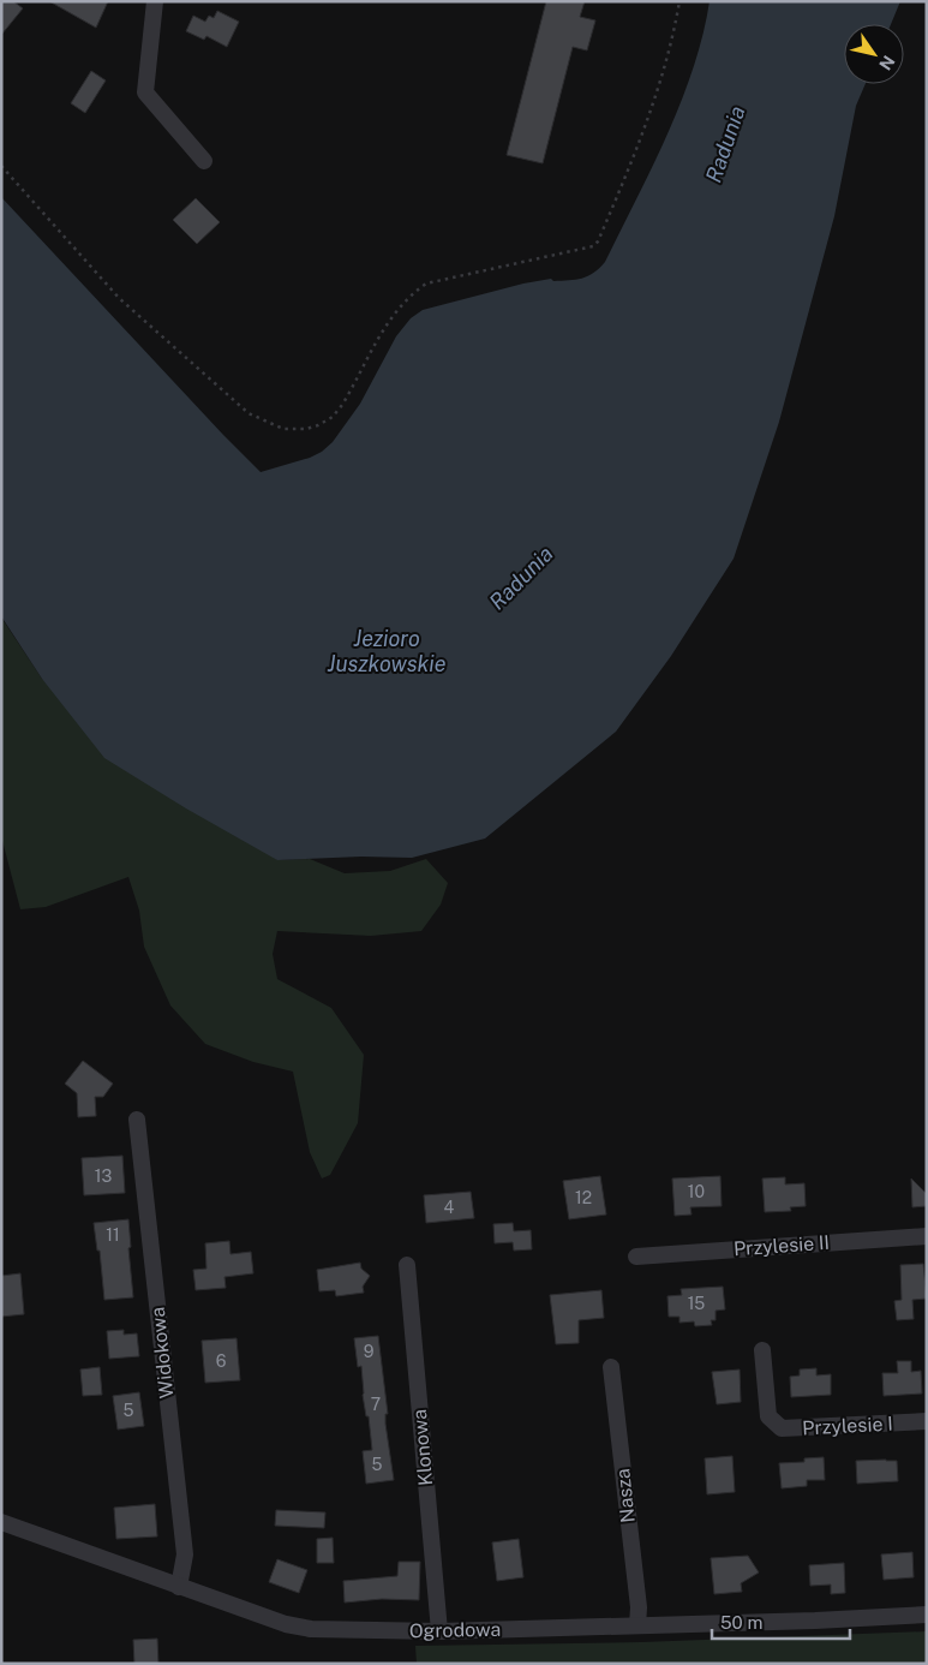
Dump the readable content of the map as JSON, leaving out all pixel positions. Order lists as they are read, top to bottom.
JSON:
{
  "streets": {
    "street": [
      "Przylesie II",
      "Widokowa",
      "Przylesie I",
      "Klonowa",
      "Nasza",
      "Ogrodowa"
    ]
  },
  "crossings": [
    ["Widokowa", "Ogrodowa"],
    ["Klonowa", "Ogrodowa"],
    ["Nasza", "Ogrodowa"]
  ],
  "water": ["Radunia", "Jezioro Juszkowskie"],
  "house_numbers": [
    "13",
    "10",
    "12",
    "4",
    "11",
    "15",
    "9",
    "6",
    "7",
    "5",
    "5"
  ],
  "scale_bar": "50 m",
  "north": "bottom right"
}
